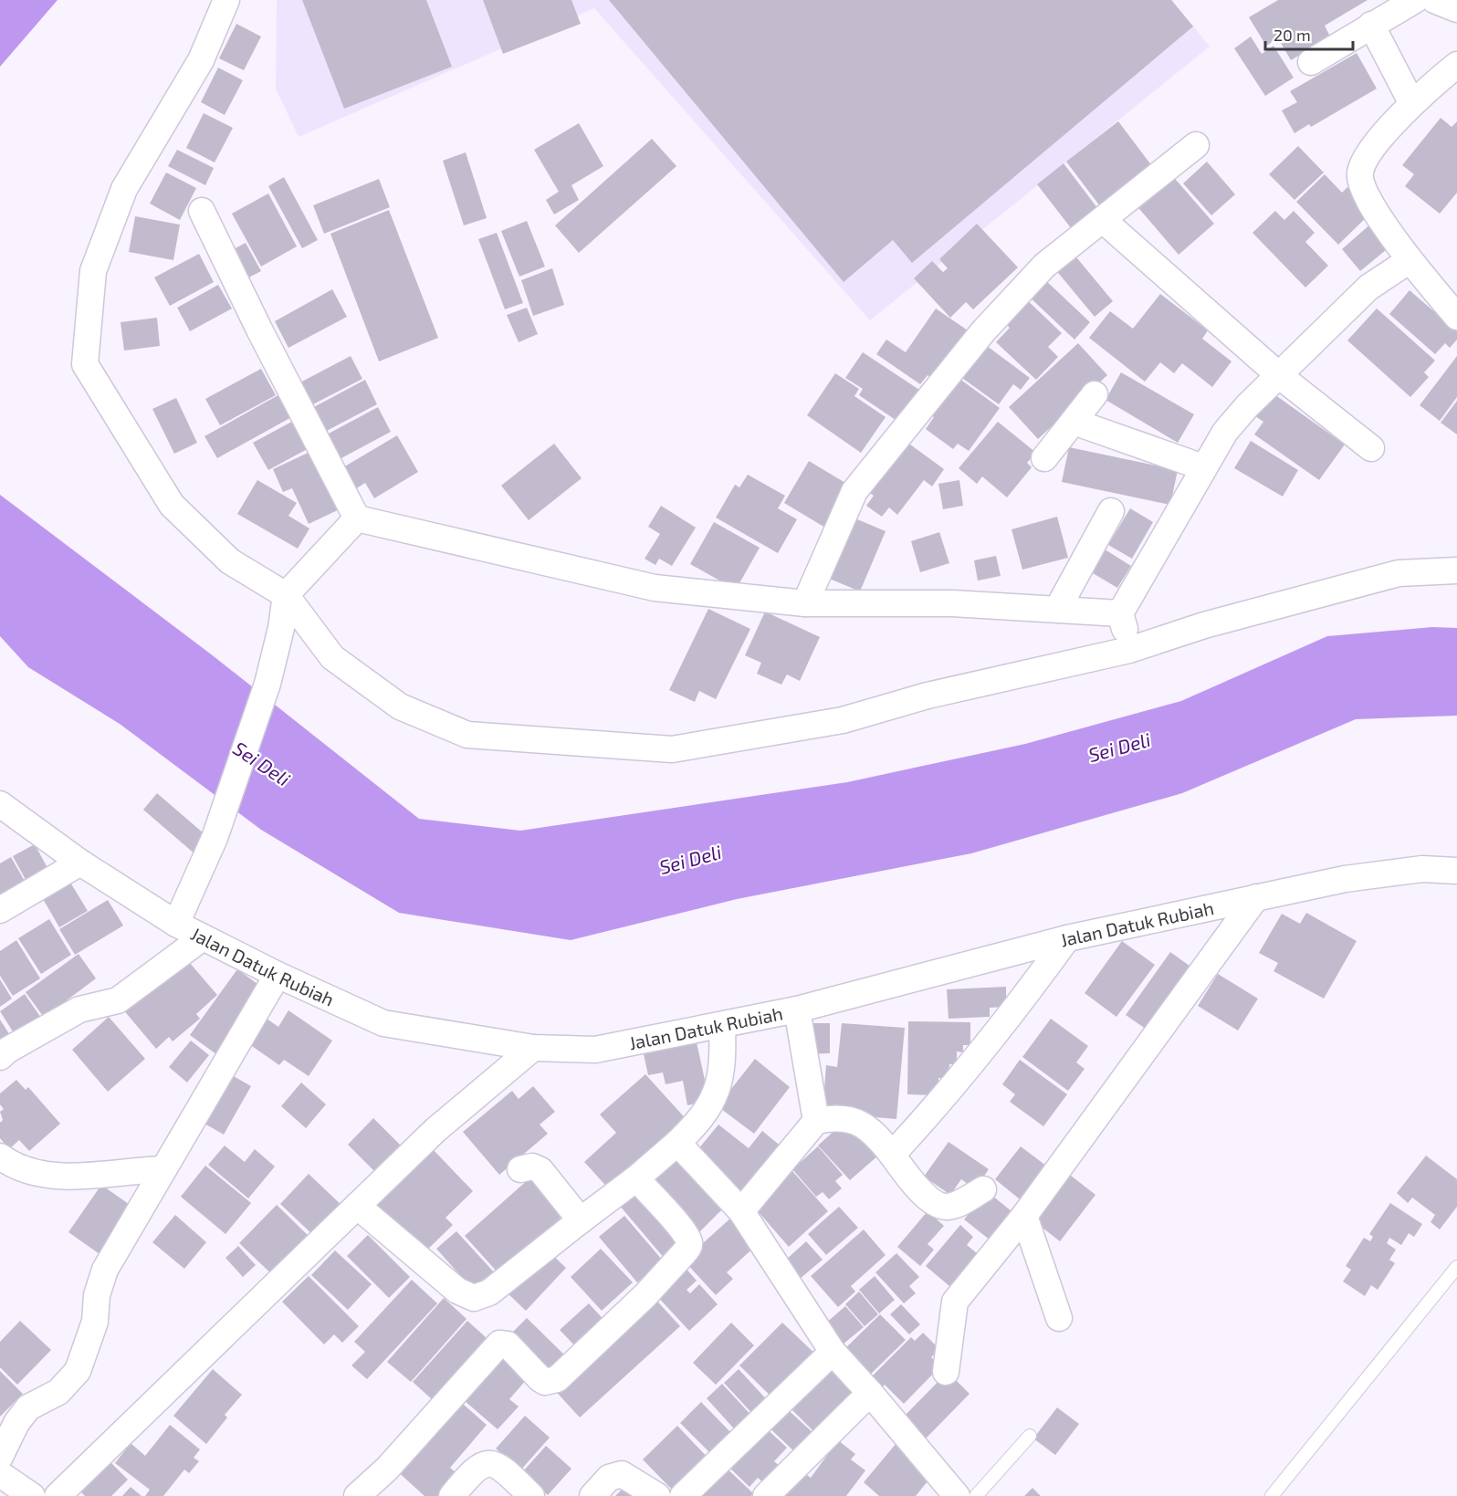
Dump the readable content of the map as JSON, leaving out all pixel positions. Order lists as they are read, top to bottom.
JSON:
{
  "streets": {
    "street": ["Jalan Datuk Rubiah"]
  },
  "water": ["Sei Deli"],
  "scale_bar": "20 m"
}
